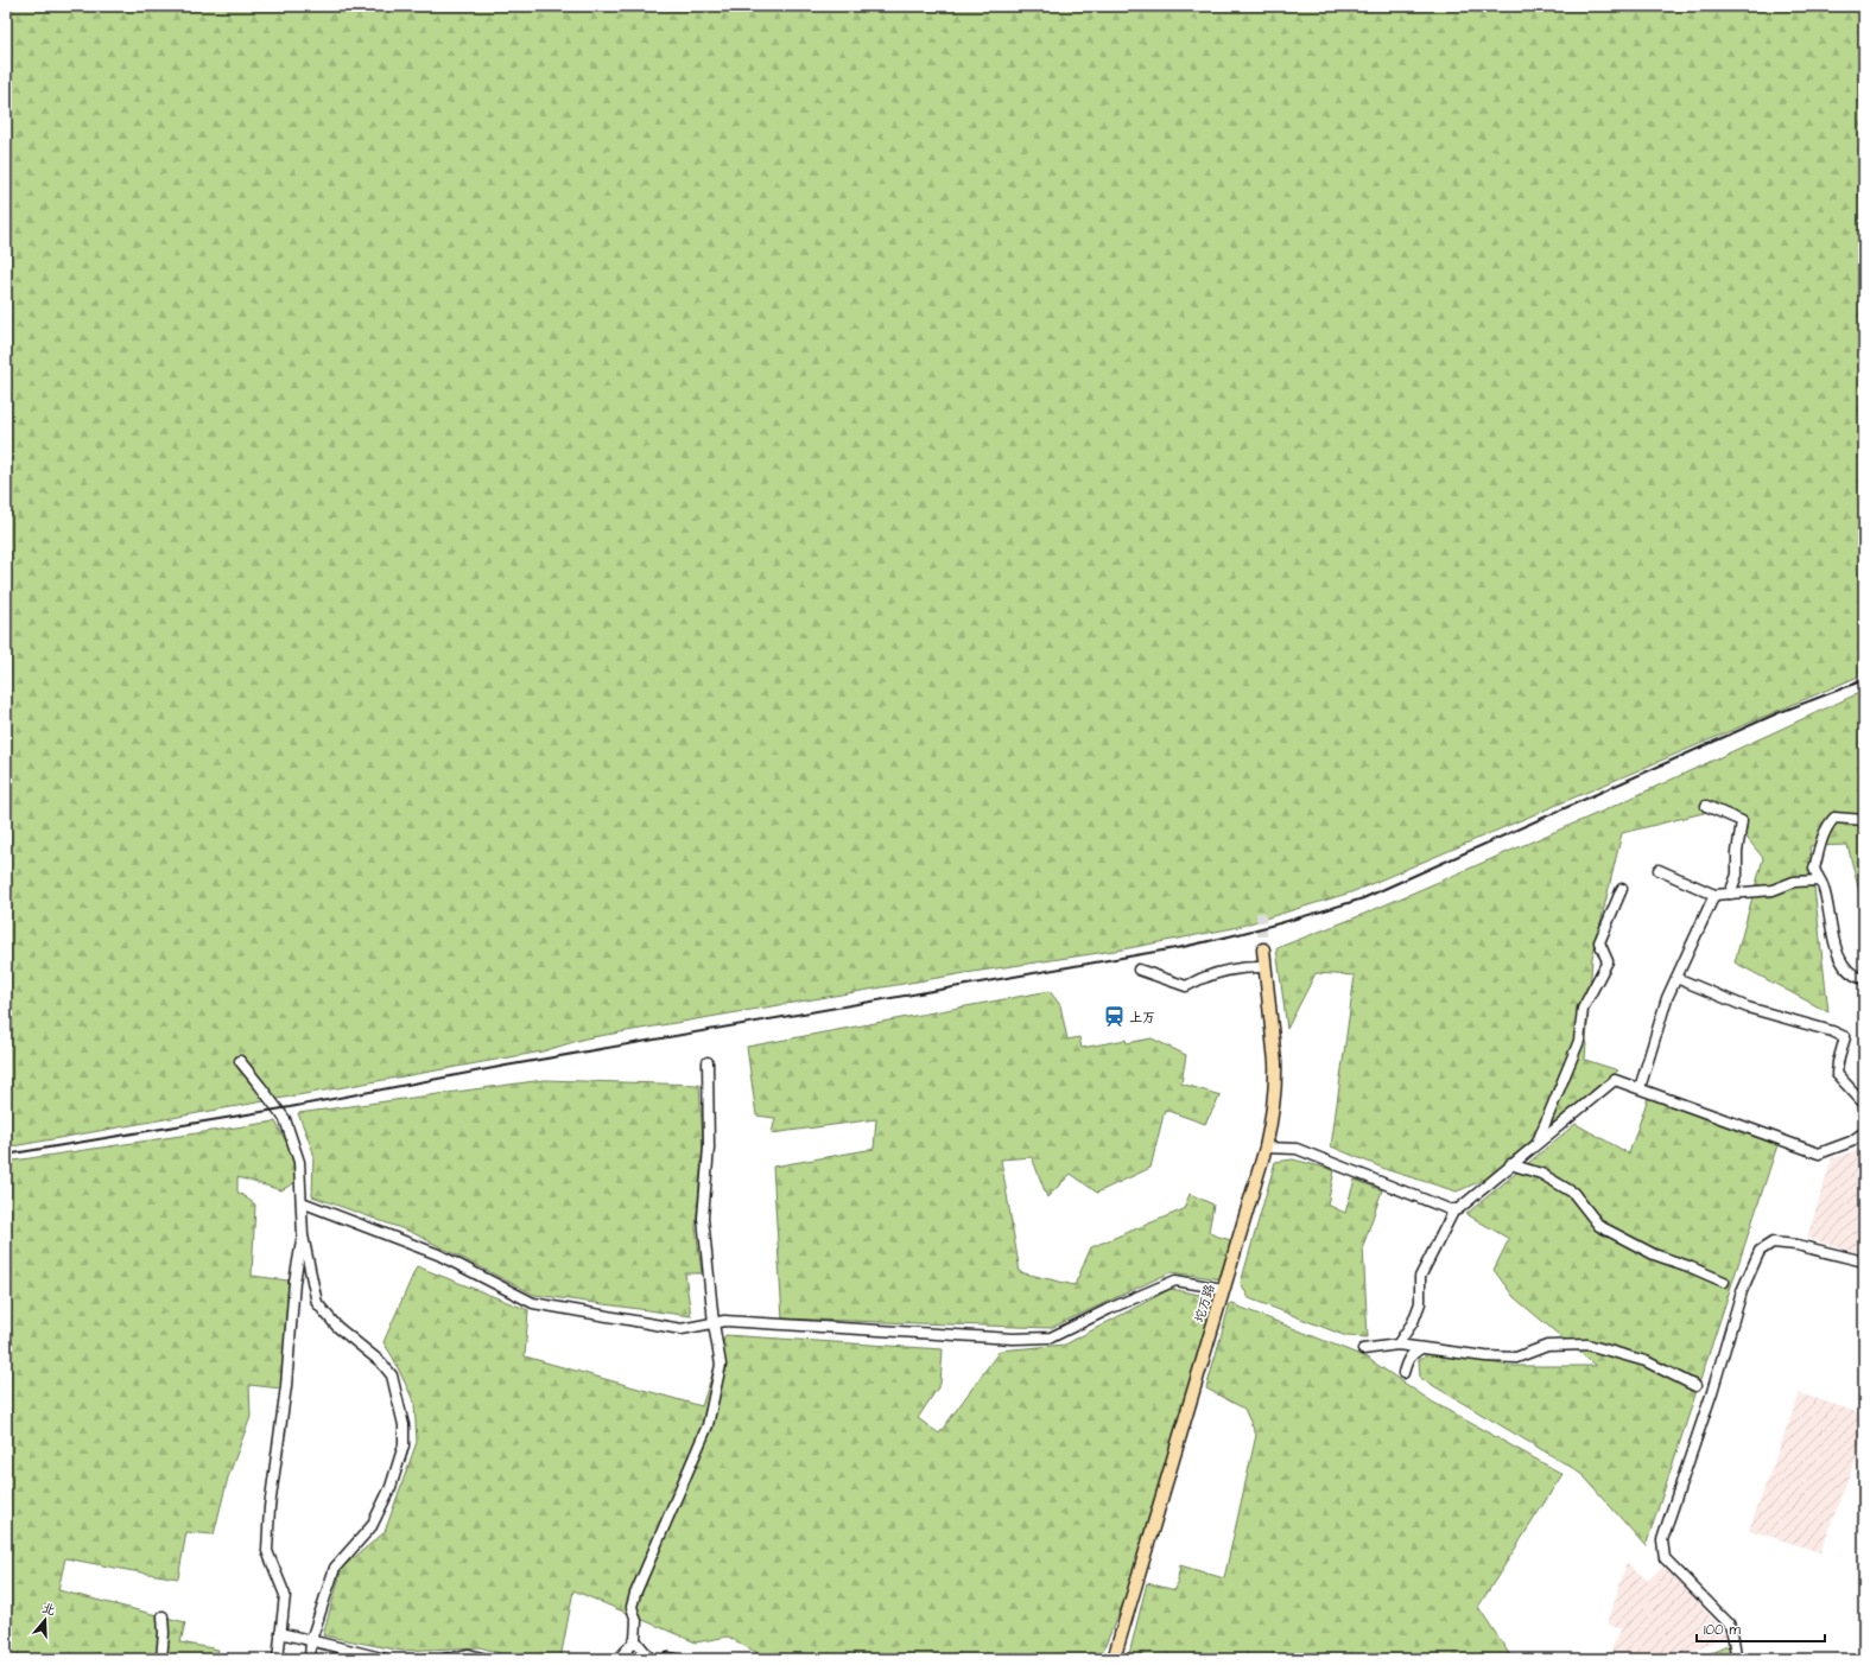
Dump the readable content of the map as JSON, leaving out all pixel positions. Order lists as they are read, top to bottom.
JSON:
{
  "streets": {
    "main road": ["坨万路"]
  },
  "places": {
    "station": ["上万"]
  },
  "scale_bar": "100 m",
  "north": "top"
}
